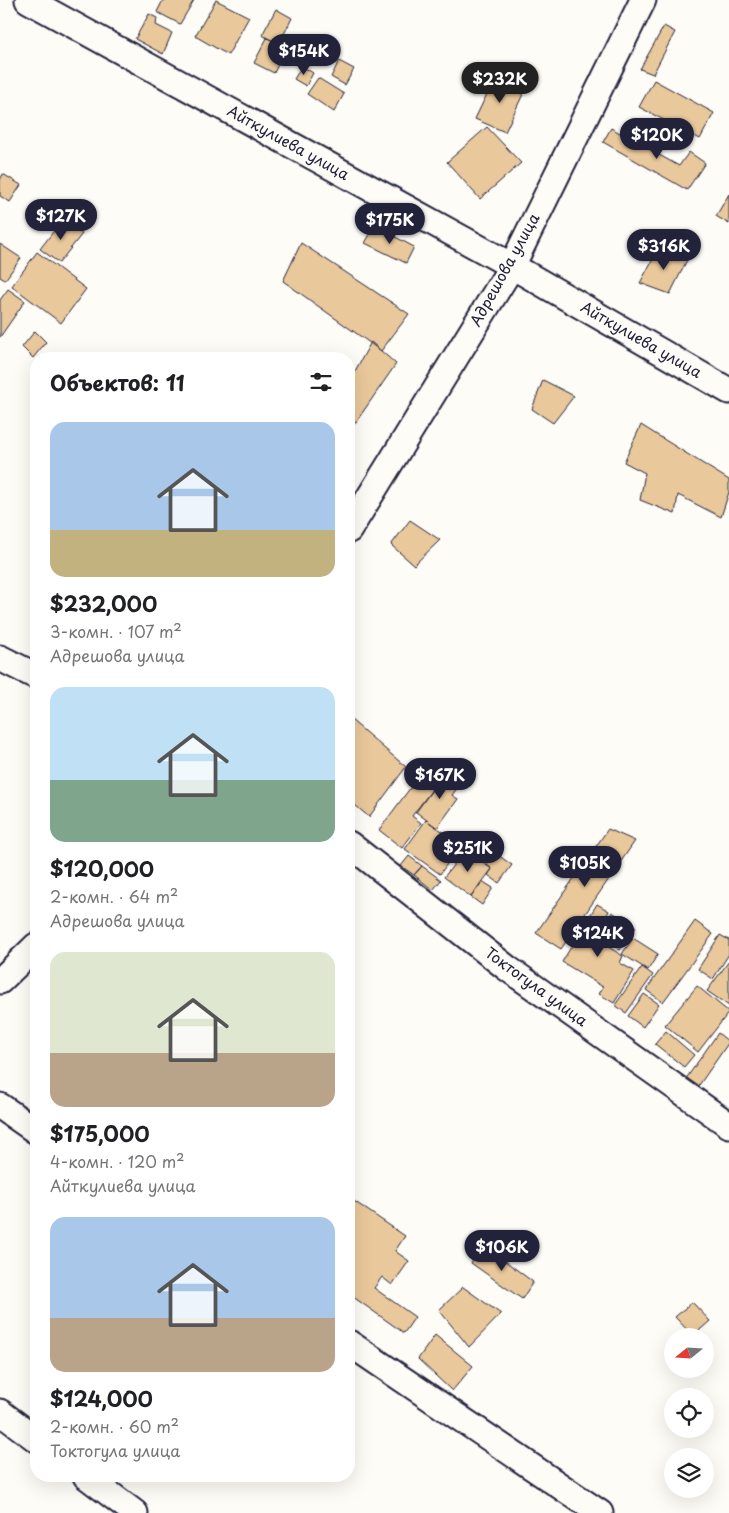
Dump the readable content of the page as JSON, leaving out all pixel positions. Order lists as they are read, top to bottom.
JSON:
{
  "streets": {
    "street": ["Айткулиева улица", "Адрешова улица", "Токтогула улица"]
  },
  "crossings": [
    ["Айткулиева улица", "Адрешова улица"]
  ],
  "north": "left",
  "page": {
    "price": [
      "$154K",
      "$232K",
      "$120K",
      "$127K",
      "$175K",
      "$316K",
      "$167K",
      "$251K",
      "$105K",
      "$124K",
      "$106K"
    ],
    "heading": "Объектов: 11",
    "list": [
      {
        "name": "$232,000",
        "note": "3-комн. · 107 m² · Адрешова улица"
      },
      {
        "name": "$120,000",
        "note": "2-комн. · 64 m² · Адрешова улица"
      },
      {
        "name": "$175,000",
        "note": "4-комн. · 120 m² · Айткулиева улица"
      },
      {
        "name": "$124,000",
        "note": "2-комн. · 60 m² · Токтогула улица"
      }
    ]
  }
}
